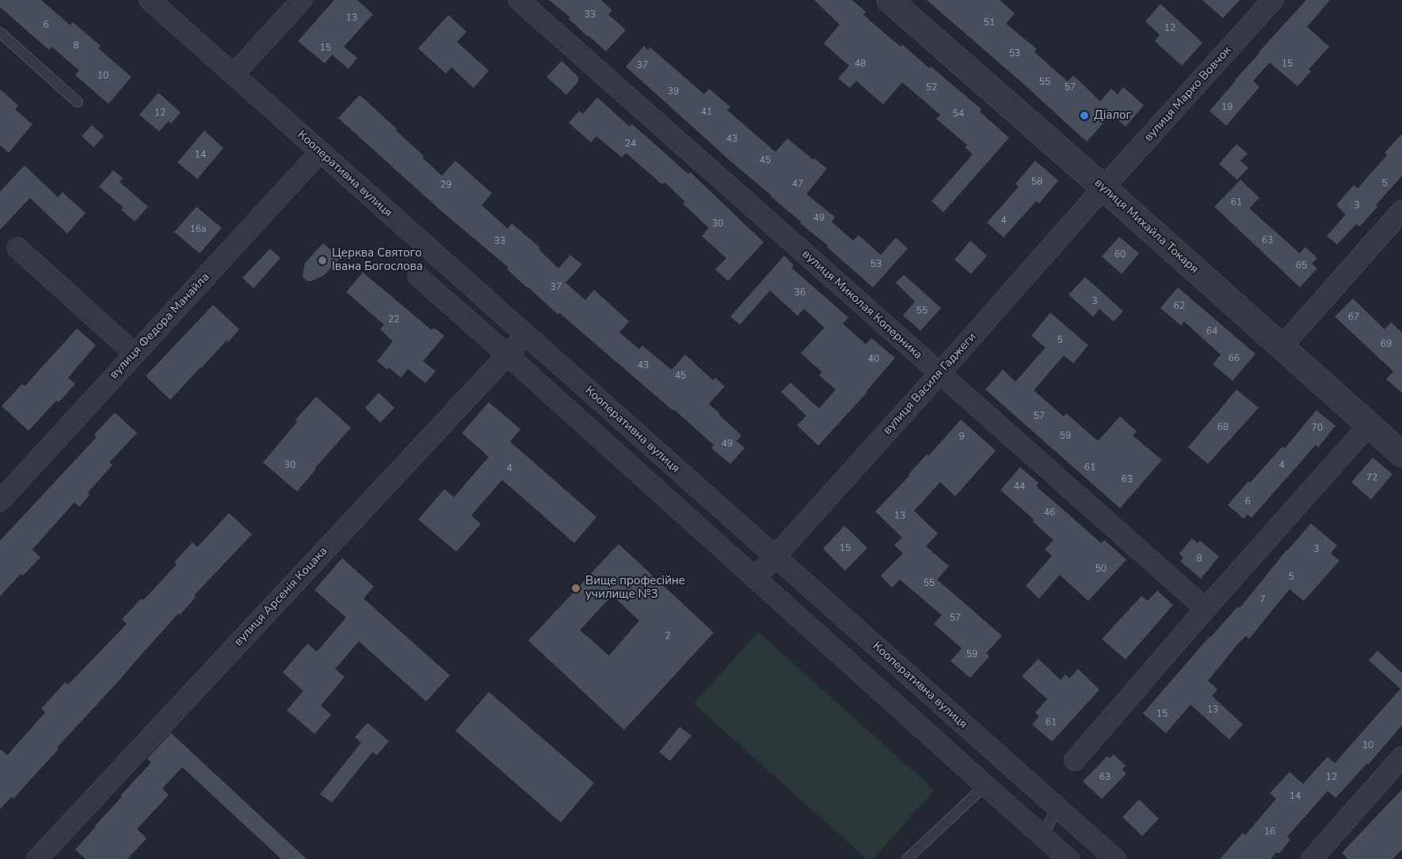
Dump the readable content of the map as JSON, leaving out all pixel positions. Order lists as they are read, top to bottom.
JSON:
{
  "streets": {
    "street": [
      "вулиця Марко Вовчок",
      "Кооперативна вулиця",
      "вулиця Михайла Токаря",
      "вулиця Миколая Коперника",
      "вулиця Федора Манайла",
      "вулиця Василя Гаджеги",
      "вулиця Арсенія Коцака"
    ]
  },
  "crossings": [
    ["вулиця Марко Вовчок", "вулиця Михайла Токаря"],
    ["вулиця Марко Вовчок", "вулиця Василя Гаджеги"],
    ["Кооперативна вулиця", "вулиця Федора Манайла"],
    ["Кооперативна вулиця", "вулиця Василя Гаджеги"],
    ["Кооперативна вулиця", "вулиця Арсенія Коцака"],
    ["вулиця Михайла Токаря", "вулиця Василя Гаджеги"],
    ["вулиця Миколая Коперника", "вулиця Василя Гаджеги"]
  ],
  "places": ["Діалог", "Церква Святого Івана Богослова", "Вище професійне училище №3"],
  "house_numbers": [
    "33",
    "13",
    "51",
    "6",
    "12",
    "8",
    "15",
    "53",
    "48",
    "15",
    "37",
    "10",
    "55",
    "52",
    "57",
    "39",
    "19",
    "41",
    "12",
    "54",
    "43",
    "24",
    "14",
    "45",
    "58",
    "5",
    "47",
    "29",
    "61",
    "3",
    "49",
    "4",
    "30",
    "16а",
    "63",
    "33",
    "60",
    "53",
    "65",
    "37",
    "36",
    "3",
    "62",
    "55",
    "67",
    "22",
    "64",
    "5",
    "69",
    "66",
    "40",
    "43",
    "45",
    "57",
    "68",
    "70",
    "59",
    "9",
    "49",
    "30",
    "4",
    "61",
    "4",
    "72",
    "63",
    "44",
    "6",
    "46",
    "13",
    "15",
    "3",
    "8",
    "50",
    "5",
    "55",
    "7",
    "57",
    "2",
    "59",
    "13",
    "15",
    "61",
    "10",
    "63",
    "12",
    "14",
    "16"
  ]
}
